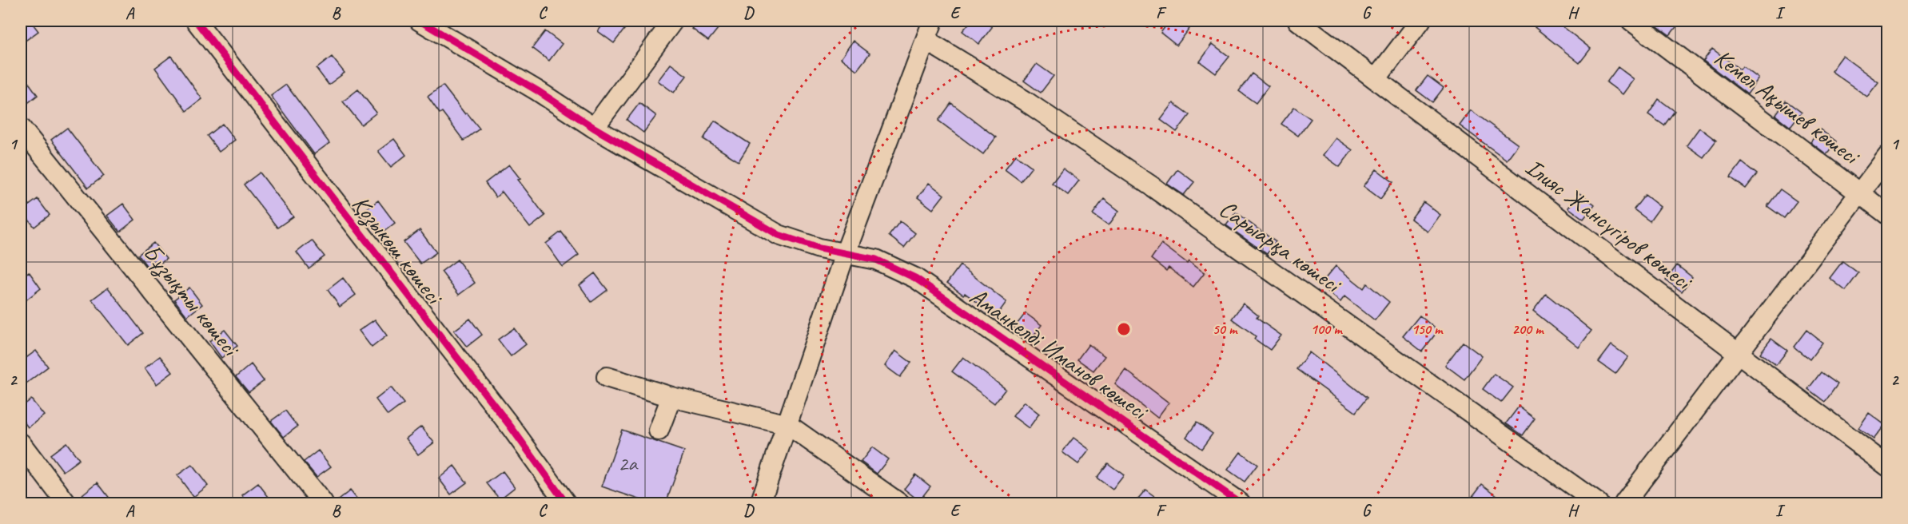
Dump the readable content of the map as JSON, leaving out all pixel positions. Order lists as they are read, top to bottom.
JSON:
{
  "streets": {
    "street": [
      "Кемел Ақышев көшесі",
      "Ілияс Жансүгіров көшесі",
      "Сарыарқа көшесі",
      "Қозыкөш көшесі",
      "Бұзықты көшесі",
      "Аманкелді Иманов көшесі"
    ]
  },
  "house_numbers": ["2а"],
  "grid": {
    "columns": [
      "A",
      "B",
      "C",
      "D",
      "E",
      "F",
      "G",
      "H",
      "I"
    ],
    "rows": ["1", "2"]
  },
  "rings": [
    "50 m",
    "100 m",
    "150 m",
    "200 m"
  ]
}
